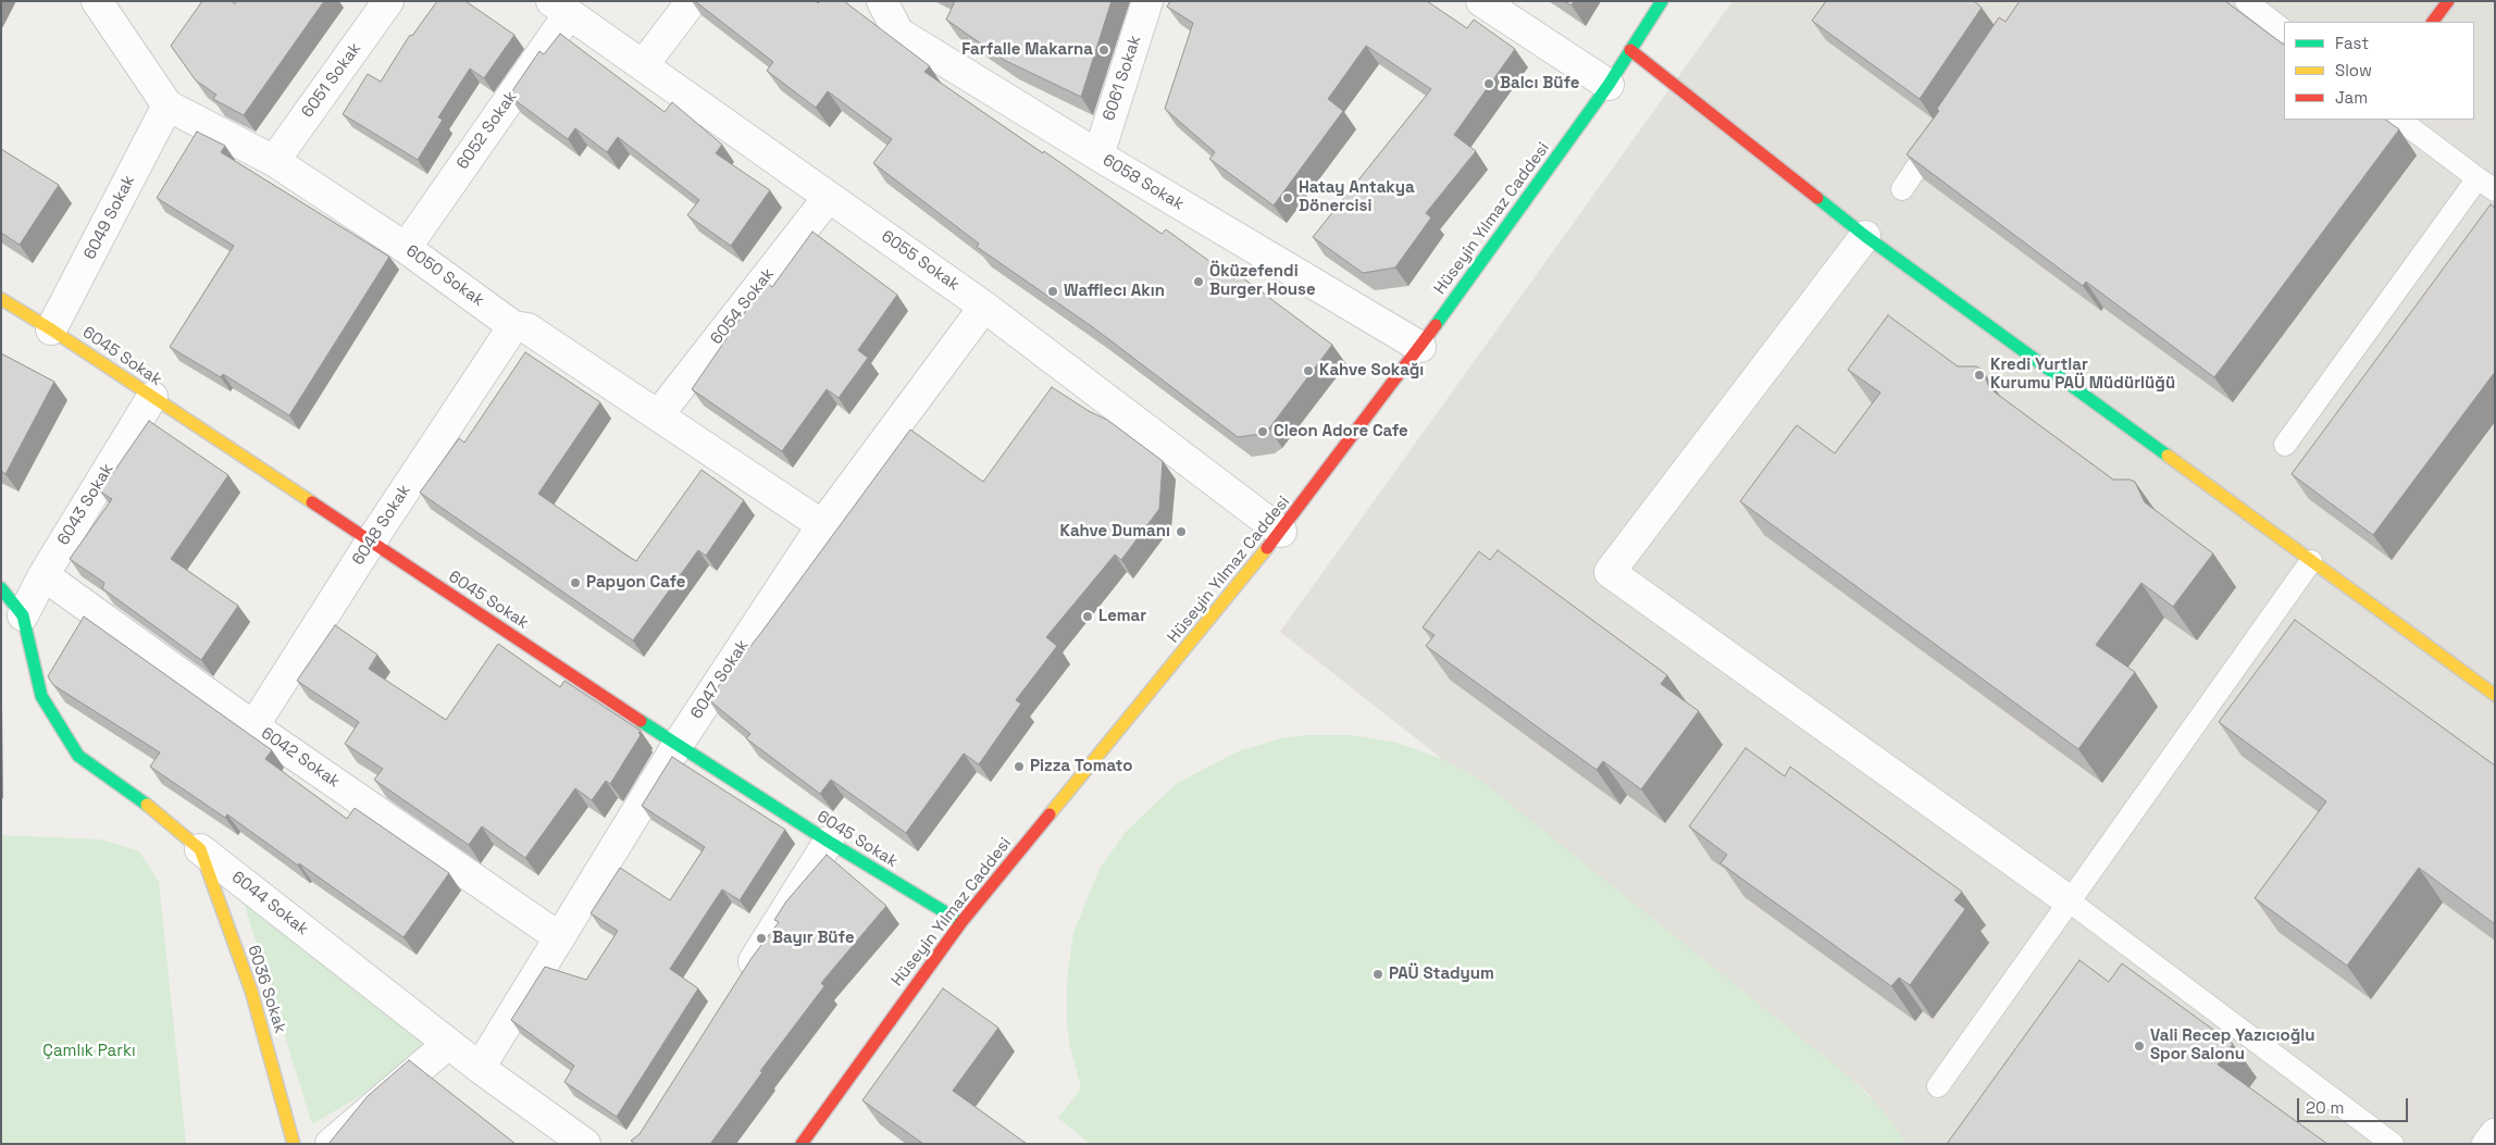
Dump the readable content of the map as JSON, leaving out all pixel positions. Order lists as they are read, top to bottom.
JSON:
{
  "streets": {
    "street": [
      "6061 Sokak",
      "6051 Sokak",
      "6052 Sokak",
      "6058 Sokak",
      "6049 Sokak",
      "Hüseyin Yılmaz Caddesi",
      "6055 Sokak",
      "6050 Sokak",
      "6054 Sokak",
      "6045 Sokak",
      "6043 Sokak",
      "6048 Sokak",
      "6047 Sokak",
      "6042 Sokak",
      "6044 Sokak",
      "6036 Sokak"
    ]
  },
  "crossings": [
    ["6061 Sokak", "6058 Sokak"],
    ["6051 Sokak", "6050 Sokak"],
    ["6052 Sokak", "6055 Sokak"],
    ["6052 Sokak", "6050 Sokak"],
    ["6058 Sokak", "Hüseyin Yılmaz Caddesi"],
    ["6049 Sokak", "6050 Sokak"],
    ["6049 Sokak", "6045 Sokak"],
    ["Hüseyin Yılmaz Caddesi", "6055 Sokak"],
    ["Hüseyin Yılmaz Caddesi", "6045 Sokak"],
    ["6055 Sokak", "6054 Sokak"],
    ["6055 Sokak", "6047 Sokak"],
    ["6050 Sokak", "6054 Sokak"],
    ["6050 Sokak", "6048 Sokak"],
    ["6050 Sokak", "6047 Sokak"],
    ["6045 Sokak", "6043 Sokak"],
    ["6045 Sokak", "6048 Sokak"],
    ["6045 Sokak", "6047 Sokak"],
    ["6043 Sokak", "6042 Sokak"],
    ["6043 Sokak", "6044 Sokak"],
    ["6048 Sokak", "6042 Sokak"],
    ["6047 Sokak", "6042 Sokak"],
    ["6047 Sokak", "6044 Sokak"],
    ["6044 Sokak", "6036 Sokak"]
  ],
  "parks": ["Çamlık Parkı"],
  "places": [
    "Farfalle Makarna",
    "Balcı Büfe",
    "Hatay Antakya Dönercisi",
    "Öküzefendi Burger House",
    "Wafflecı Akın",
    "Kahve Sokağı",
    "Kredi Yurtlar Kurumu PAÜ Müdürlüğü",
    "Cleon Adore Cafe",
    "Kahve Dumanı",
    "Papyon Cafe",
    "Lemar",
    "Pizza Tomato",
    "Bayır Büfe",
    "PAÜ Stadyum",
    "Vali Recep Yazıcıoğlu Spor Salonu"
  ],
  "legend": ["Fast", "Slow", "Jam"],
  "scale_bar": "20 m"
}
